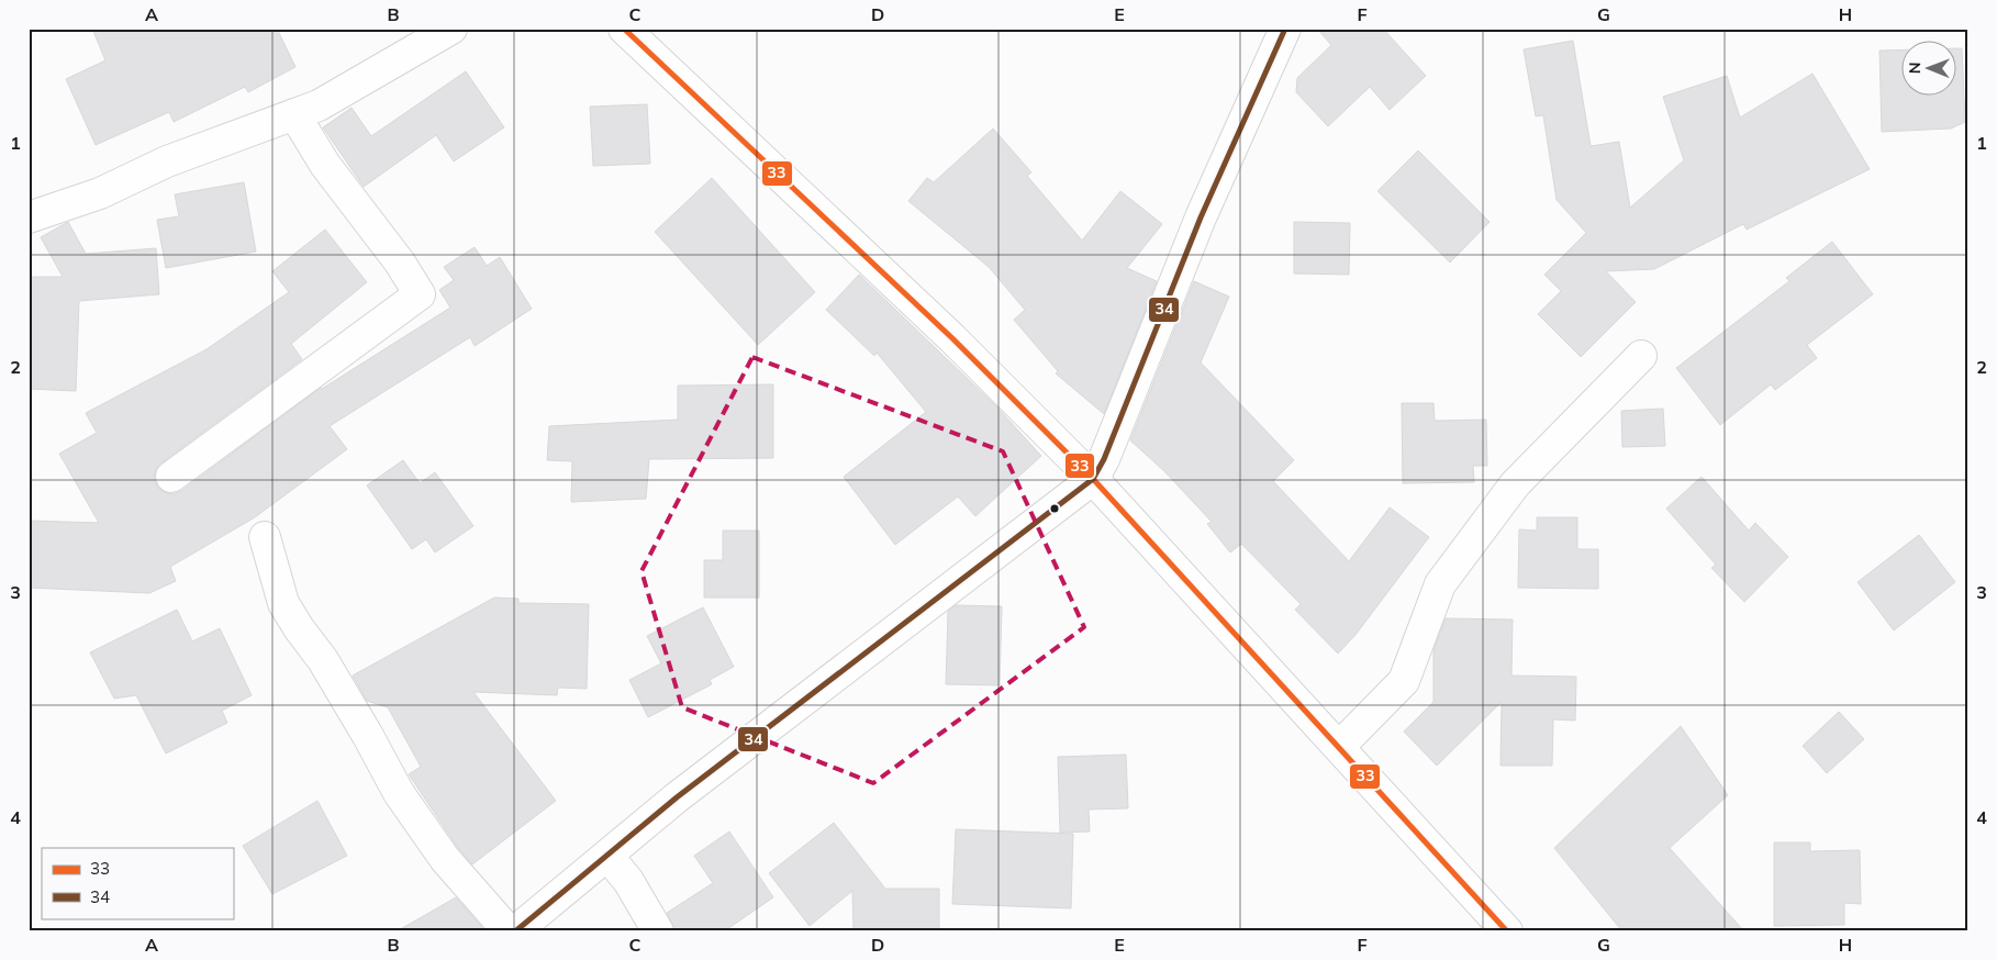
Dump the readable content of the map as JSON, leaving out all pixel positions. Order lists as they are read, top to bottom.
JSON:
{
  "lines": ["transit line 33", "transit line 34"],
  "legend": ["33", "34"],
  "north": "left",
  "grid": {
    "columns": [
      "A",
      "B",
      "C",
      "D",
      "E",
      "F",
      "G",
      "H"
    ],
    "rows": [
      "1",
      "2",
      "3",
      "4"
    ]
  }
}
